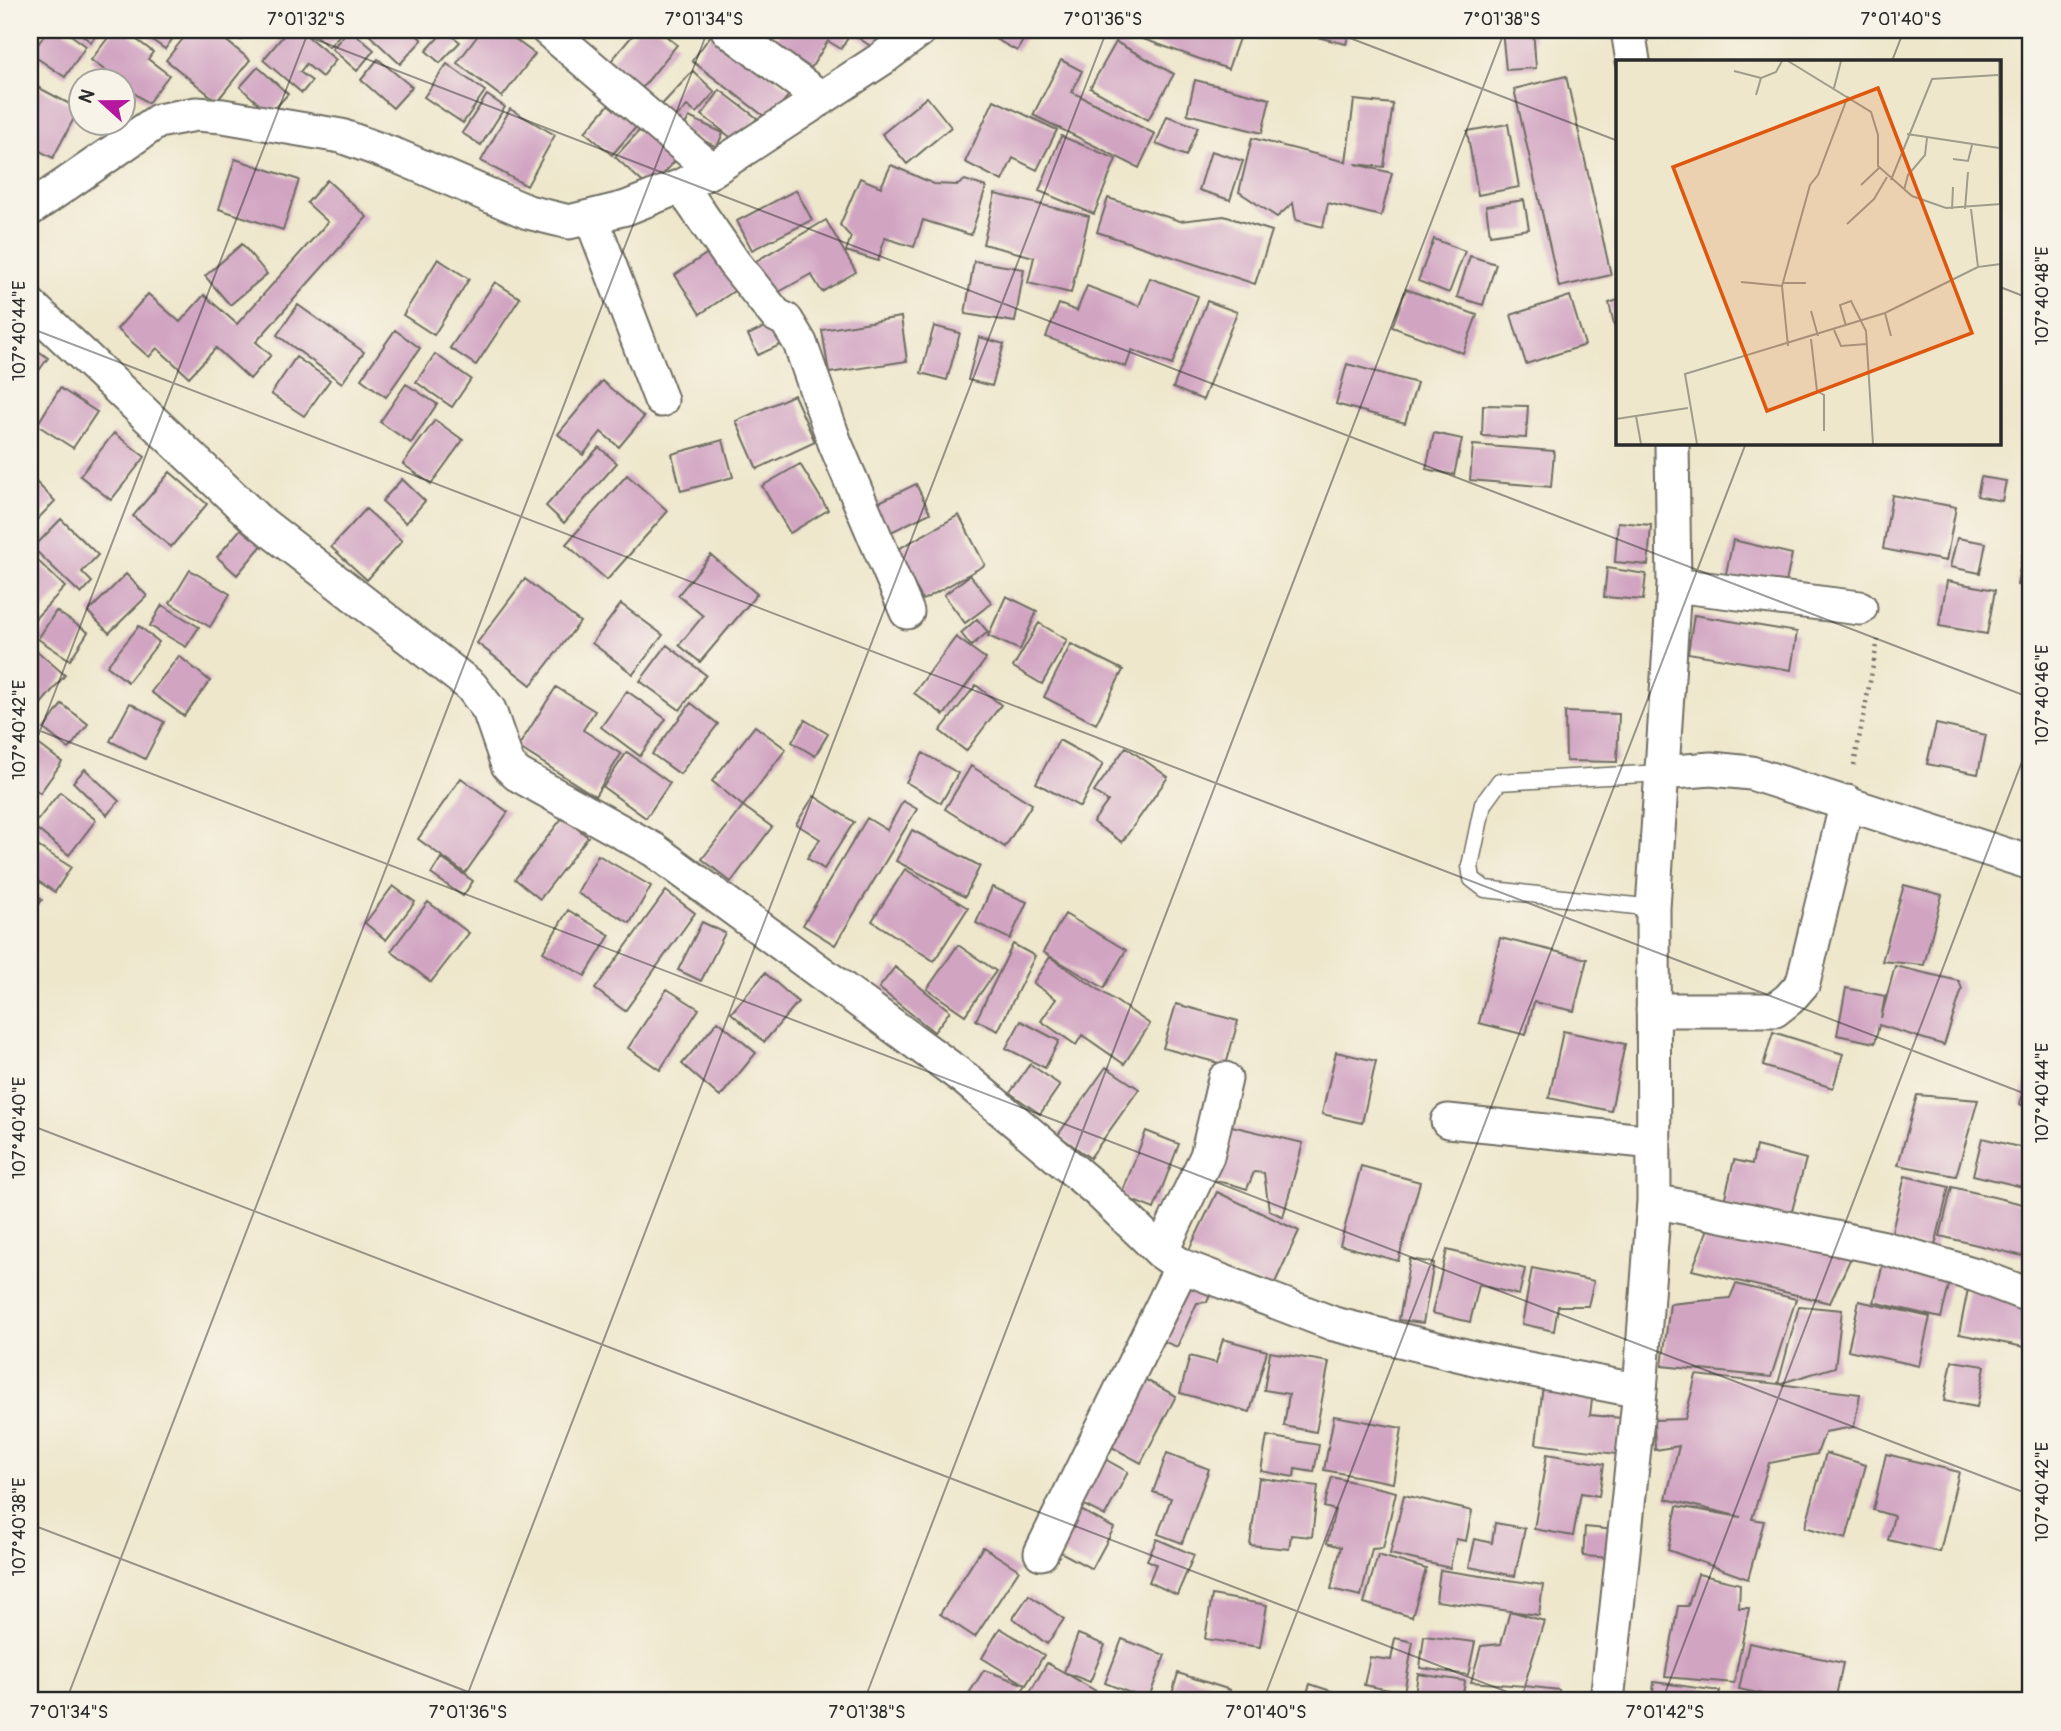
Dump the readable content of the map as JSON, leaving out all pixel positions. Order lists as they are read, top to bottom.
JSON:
{
  "north": "left",
  "coordinates": [
    "7°01'32\"S",
    "7°01'34\"S",
    "7°01'36\"S",
    "7°01'38\"S",
    "7°01'40\"S",
    "107°40'48\"E",
    "107°40'44\"E",
    "107°40'46\"E",
    "107°40'42\"E",
    "107°40'40\"E",
    "107°40'38\"E",
    "7°01'42\"S"
  ]
}
